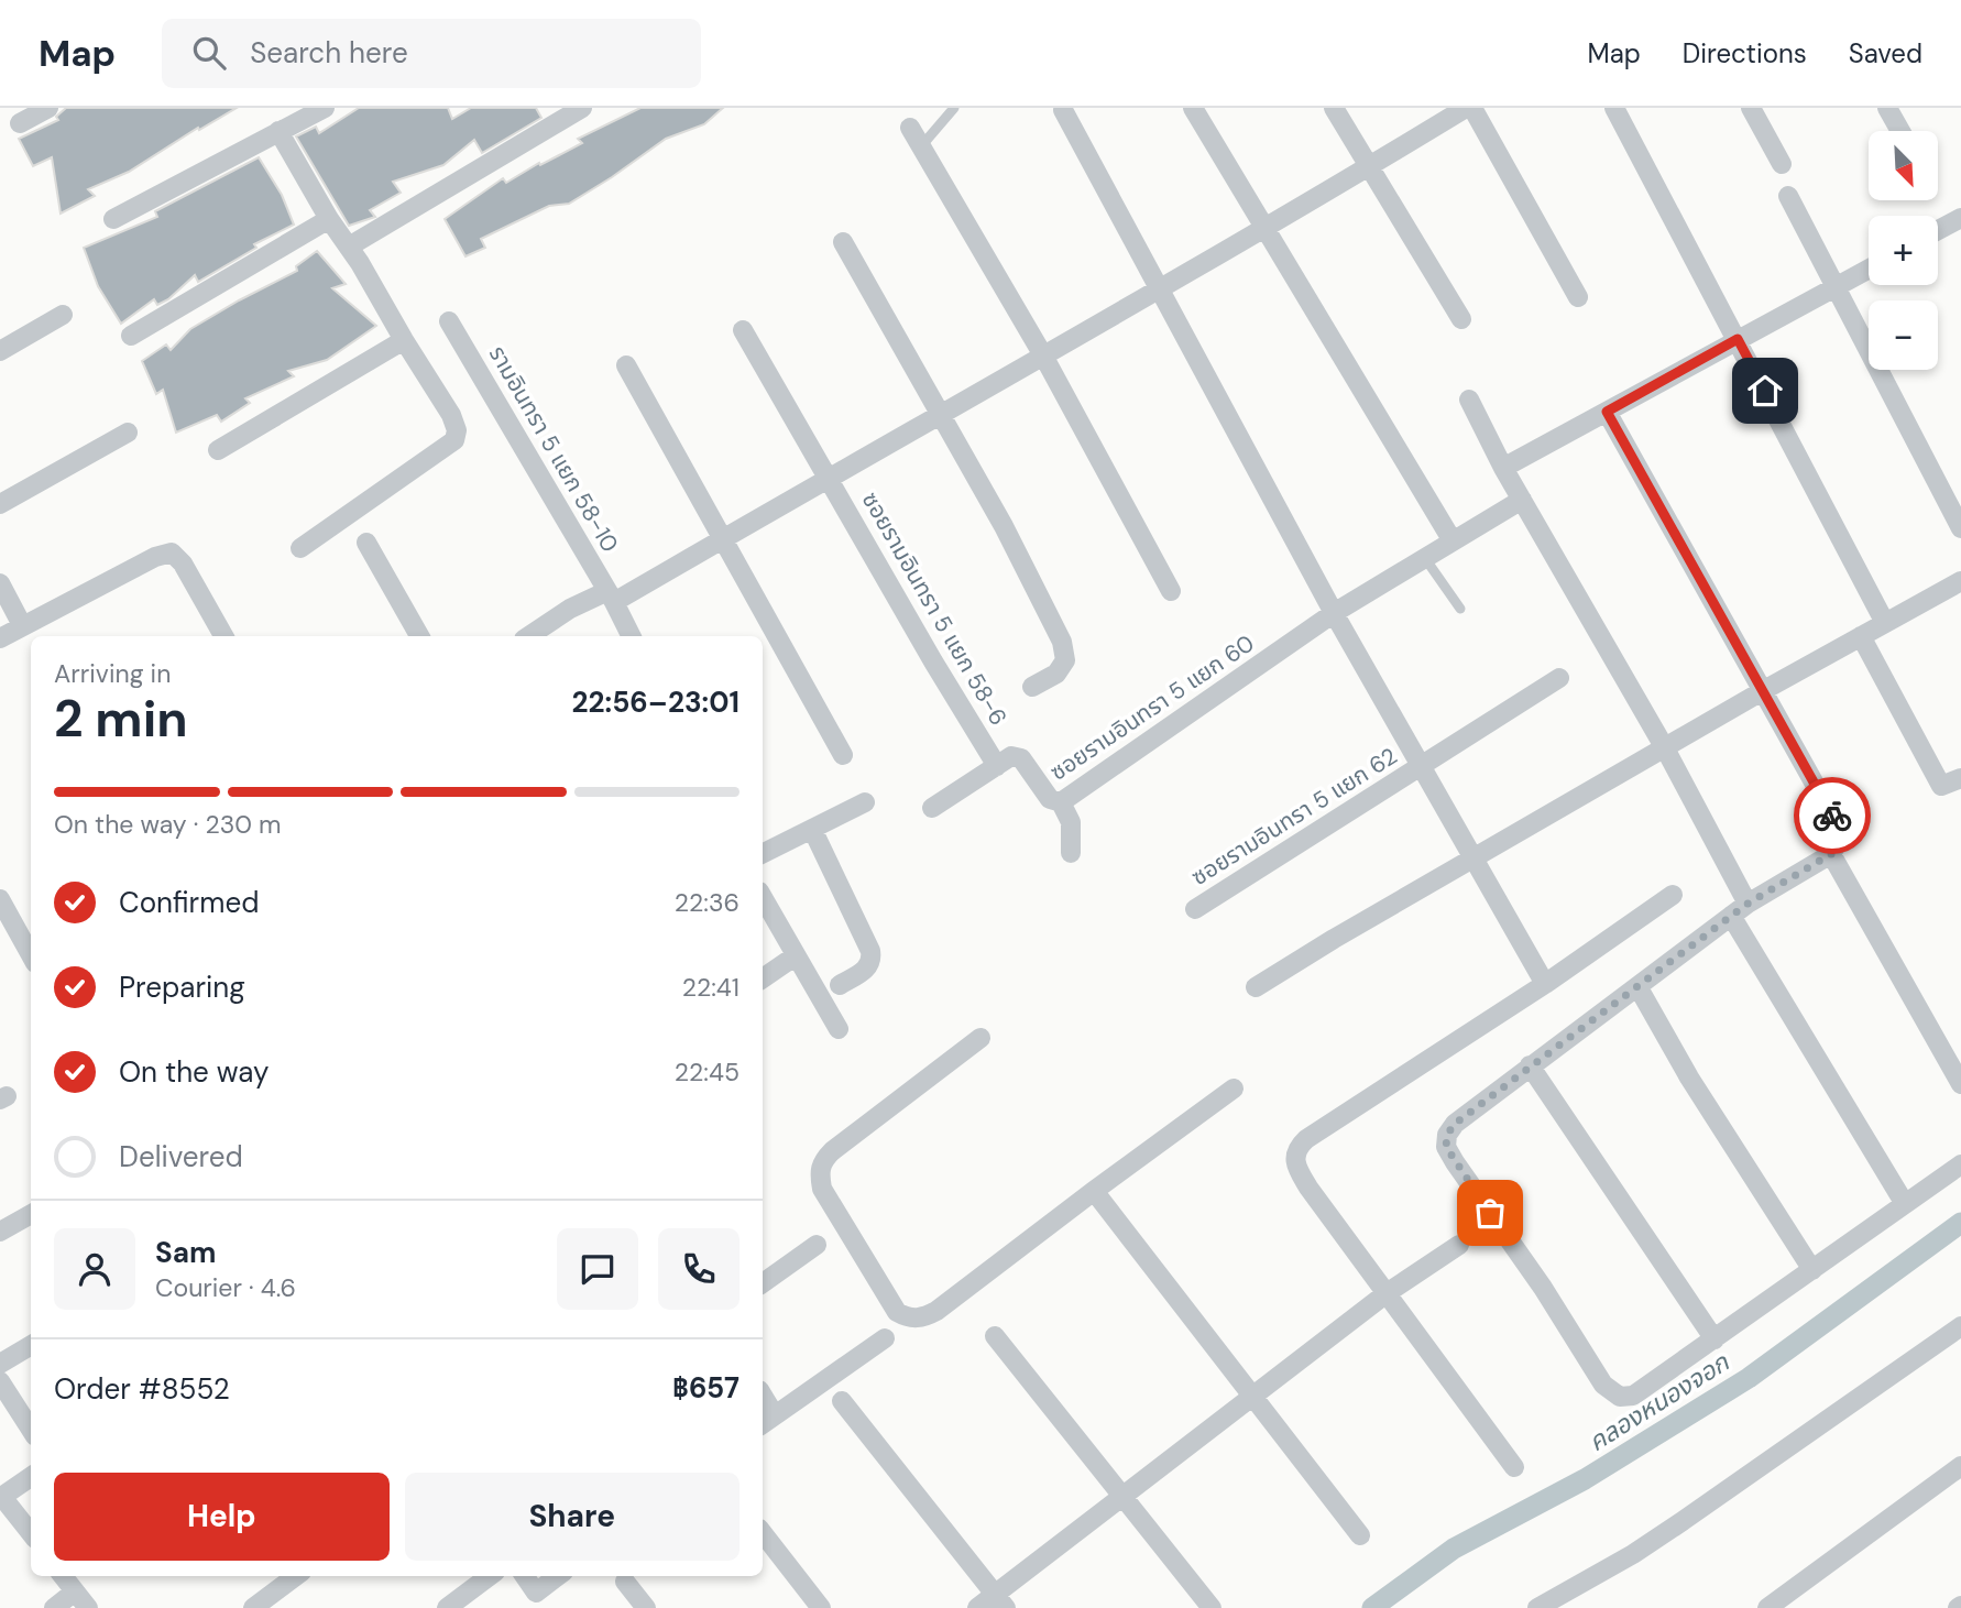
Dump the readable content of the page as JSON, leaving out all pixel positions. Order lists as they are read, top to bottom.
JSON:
{
  "streets": {
    "street": [
      "รามอินทรา 5 แยก 58-10",
      "ซอยรามอินทรา 5 แยก 58-6",
      "ซอยรามอินทรา 5 แยก 60",
      "ซอยรามอินทรา 5 แยก 62"
    ]
  },
  "crossings": [
    ["ซอยรามอินทรา 5 แยก 58-6", "ซอยรามอินทรา 5 แยก 60"]
  ],
  "water": ["คลองหนองจอก"],
  "north": "bottom right",
  "page": {
    "header": "Map",
    "search": "Search here",
    "nav": ["Map", "Directions", "Saved"],
    "map_buttons": ["+", "−"],
    "heading": ["2 min", "Arriving in", "22:56–23:01"],
    "panel": [
      "Sam",
      "Courier · 4.6",
      "Order #8552",
      "฿657"
    ],
    "bar": "On the way · 230 m",
    "list": [
      ["Confirmed", "22:36"],
      ["Preparing", "22:41"],
      ["On the way", "22:45"],
      "Delivered"
    ],
    "buttons": ["Help", "Share"]
  }
}
